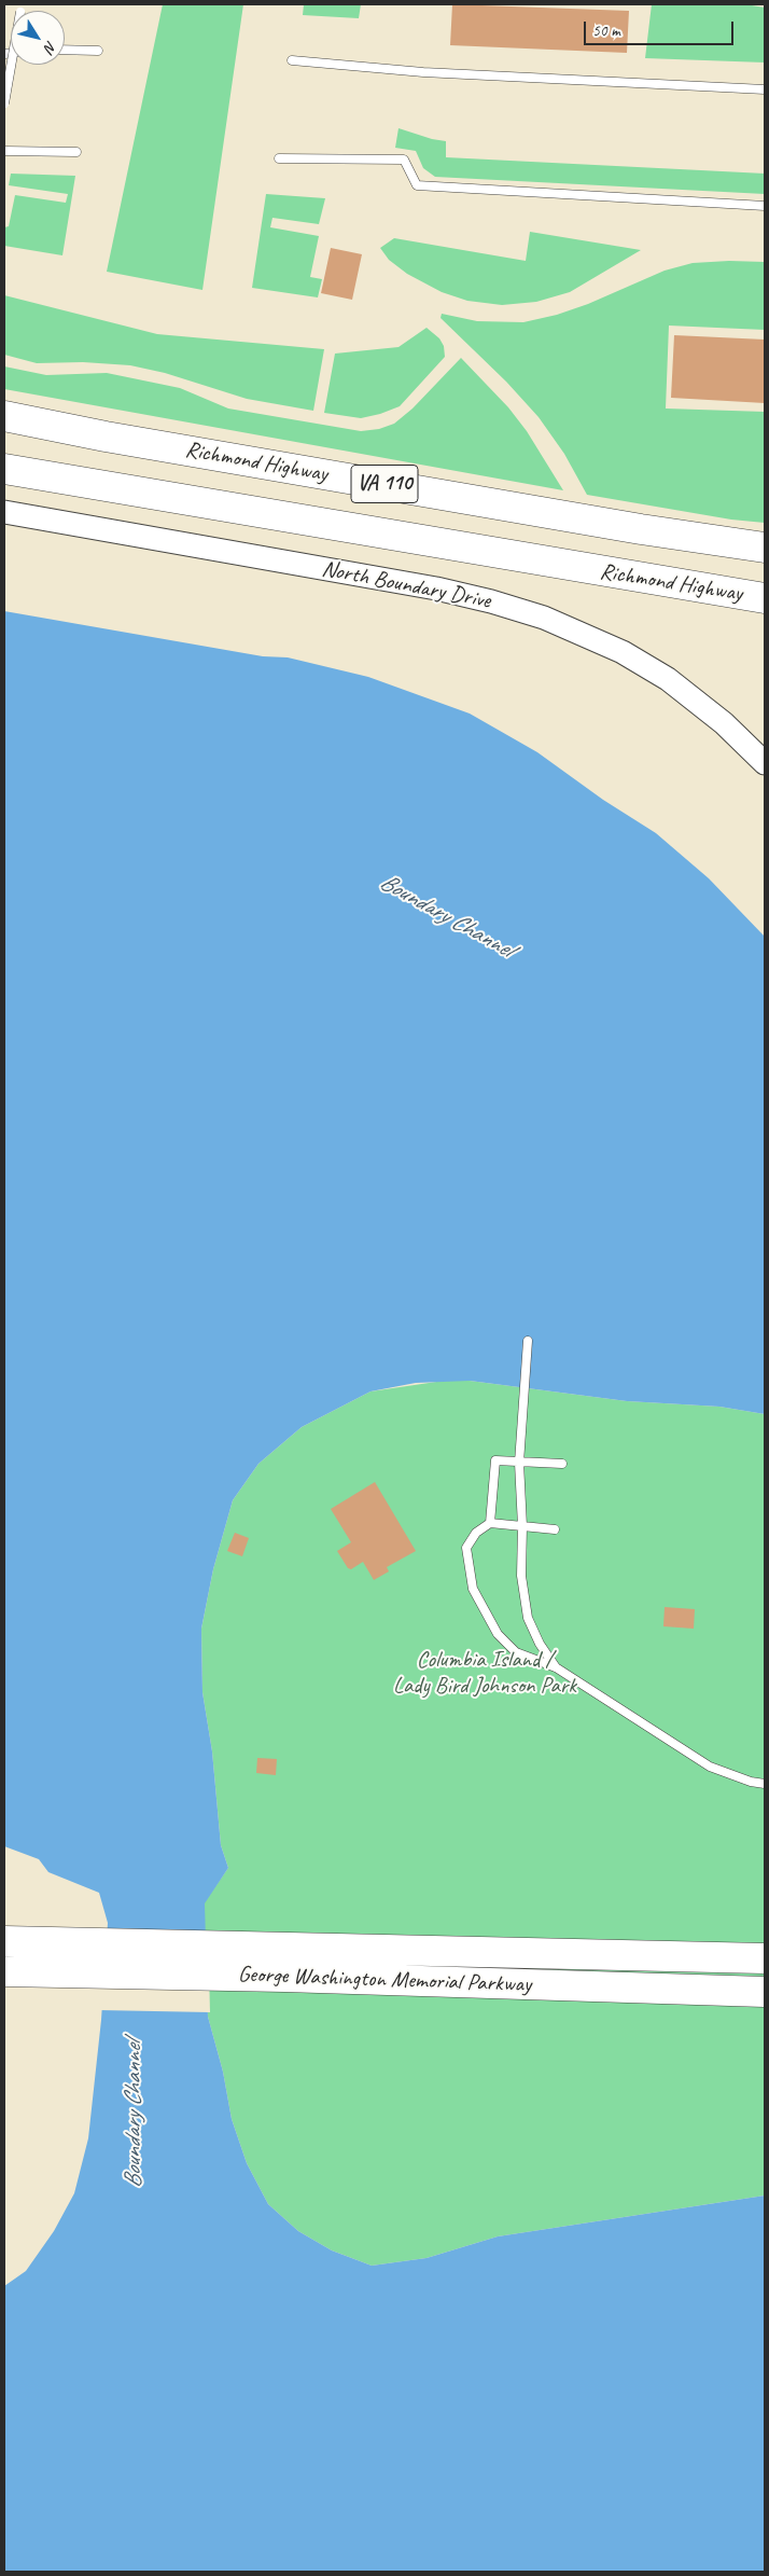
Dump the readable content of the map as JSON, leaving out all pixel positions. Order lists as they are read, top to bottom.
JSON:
{
  "streets": {
    "highway": ["Richmond Highway", "VA 110", "George Washington Memorial Parkway"],
    "street": ["North Boundary Drive"]
  },
  "water": ["Boundary Channel"],
  "parks": ["Columbia Island / Lady Bird Johnson Park"],
  "scale_bar": "50 m",
  "north": "bottom right"
}
